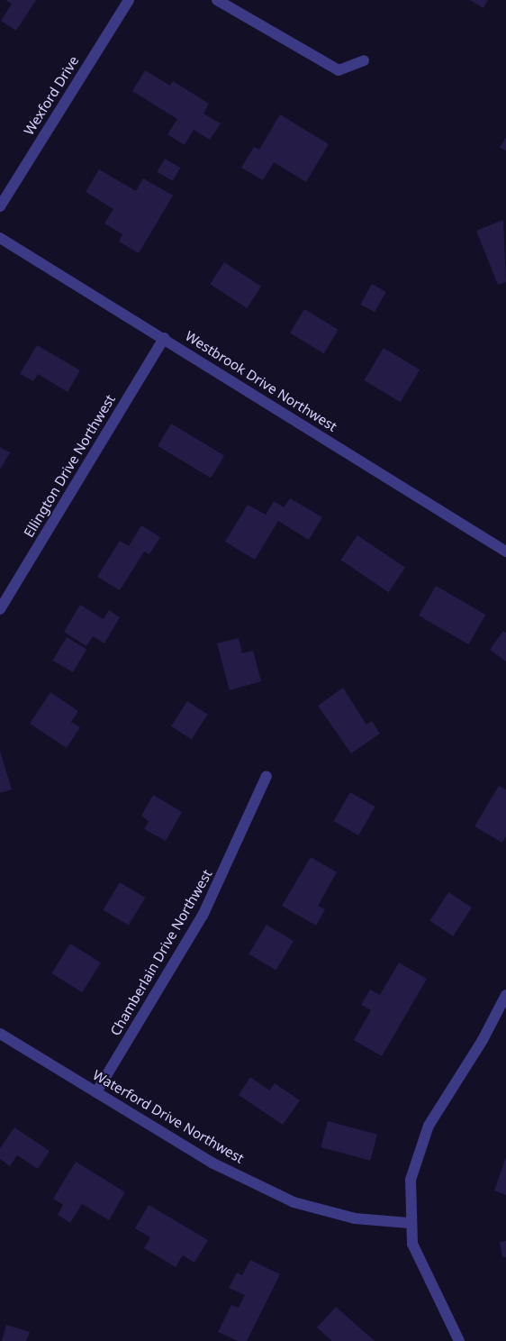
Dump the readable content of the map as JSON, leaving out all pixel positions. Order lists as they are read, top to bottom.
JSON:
{
  "streets": {
    "street": [
      "Wexford Drive",
      "Westbrook Drive Northwest",
      "Ellington Drive Northwest",
      "Chamberlain Drive Northwest",
      "Waterford Drive Northwest"
    ]
  },
  "crossings": [
    ["Westbrook Drive Northwest", "Ellington Drive Northwest"],
    ["Chamberlain Drive Northwest", "Waterford Drive Northwest"]
  ]
}
